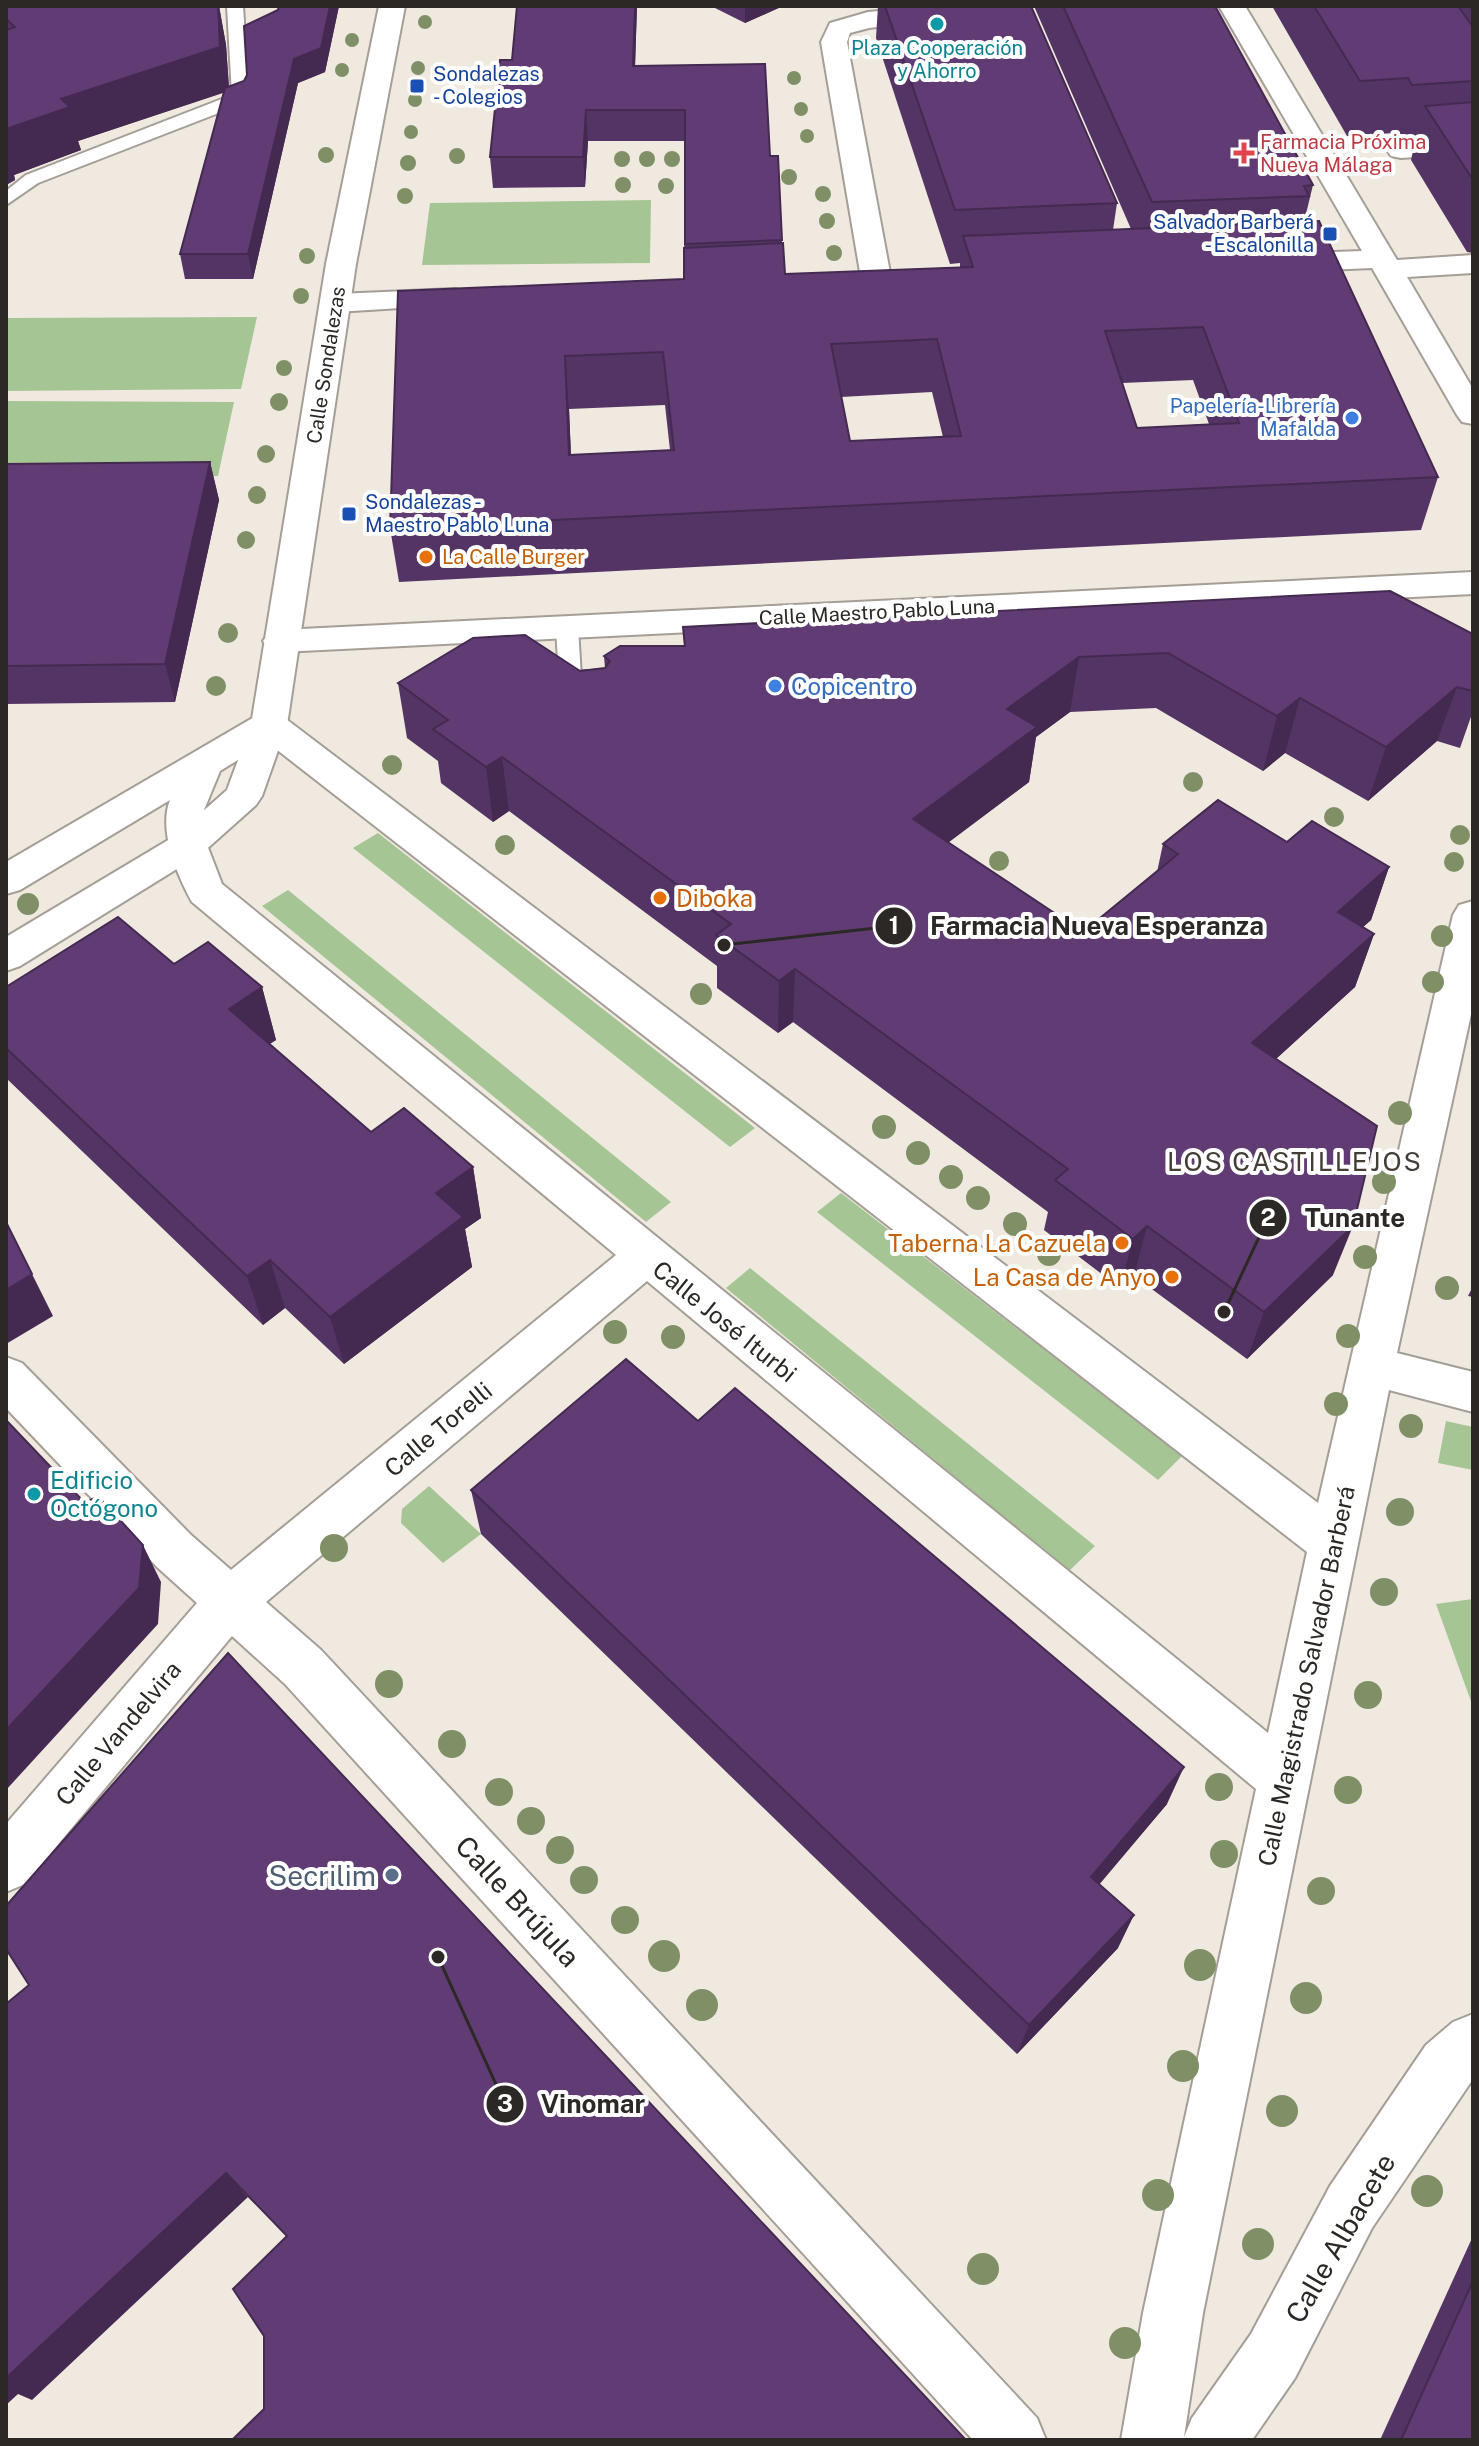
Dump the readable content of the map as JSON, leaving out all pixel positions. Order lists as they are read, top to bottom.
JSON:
{
  "streets": {
    "street": [
      "Calle Sondalezas",
      "Calle Maestro Pablo Luna",
      "Calle José Iturbi",
      "Calle Torelli",
      "Calle Magistrado Salvador Barberá",
      "Calle Vandelvira",
      "Calle Brújula",
      "Calle Albacete"
    ]
  },
  "crossings": [
    ["Calle Sondalezas", "Calle Maestro Pablo Luna"],
    ["Calle Sondalezas", "Calle José Iturbi"],
    ["Calle José Iturbi", "Calle Torelli"],
    ["Calle José Iturbi", "Calle Magistrado Salvador Barberá"],
    ["Calle Torelli", "Calle Vandelvira"],
    ["Calle Torelli", "Calle Brújula"],
    ["Calle Vandelvira", "Calle Brújula"]
  ],
  "districts": ["LOS CASTILLEJOS"],
  "places": {
    "other": [
      "Plaza Cooperación y Ahorro",
      "Papelería-Librería Mafalda",
      "La Calle Burger",
      "Copicentro",
      "Diboka",
      "Farmacia Nueva Esperanza",
      "Taberna La Cazuela",
      "La Casa de Anyo",
      "Tunante",
      "Edificio Octógono",
      "Secrilim",
      "Vinomar"
    ],
    "transit": ["Sondalezas - Colegios", "Salvador Barberá - Escalonilla", "Sondalezas - Maestro Pablo Luna"],
    "health": ["Farmacia Próxima Nueva Málaga"]
  }
}
